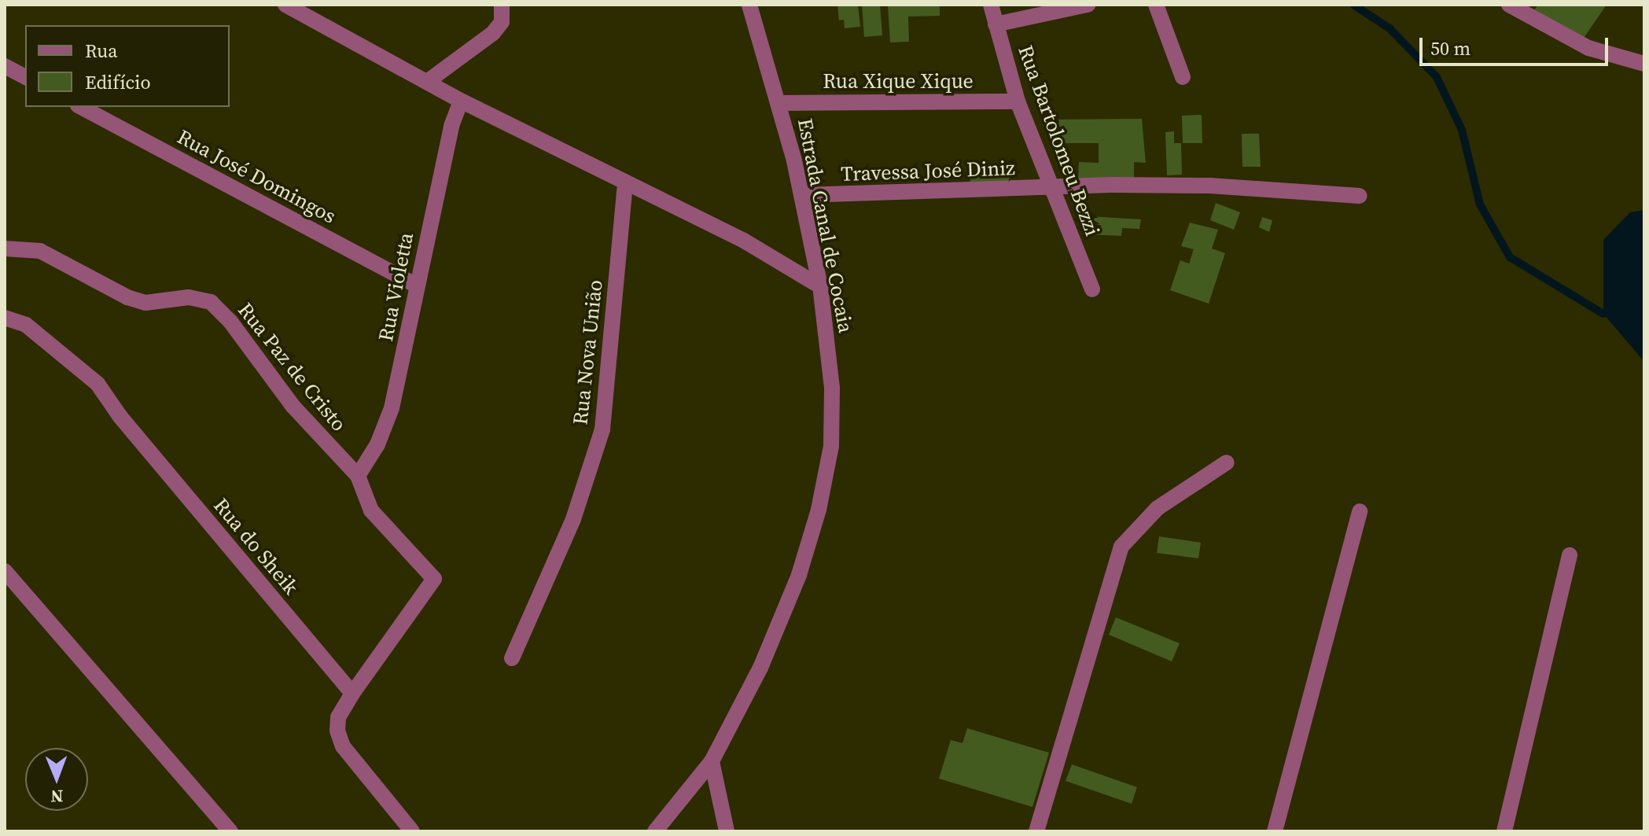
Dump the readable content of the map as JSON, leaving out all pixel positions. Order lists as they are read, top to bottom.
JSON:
{
  "streets": {
    "street": [
      "Rua Xique Xique",
      "Rua Bartolomeu Bezzi",
      "Travessa José Diniz",
      "Rua José Domingos",
      "Estrada Canal de Cocaia",
      "Rua Violetta",
      "Rua Nova União",
      "Rua Paz de Cristo",
      "Rua do Sheik"
    ]
  },
  "crossings": [
    ["Rua Xique Xique", "Rua Bartolomeu Bezzi"],
    ["Rua Xique Xique", "Estrada Canal de Cocaia"],
    ["Rua Bartolomeu Bezzi", "Travessa José Diniz"],
    ["Travessa José Diniz", "Estrada Canal de Cocaia"],
    ["Rua José Domingos", "Rua Violetta"],
    ["Rua Violetta", "Rua Paz de Cristo"],
    ["Rua Paz de Cristo", "Rua do Sheik"]
  ],
  "legend": ["Rua", "Edifício"],
  "scale_bar": "50 m",
  "north": "bottom"
}
